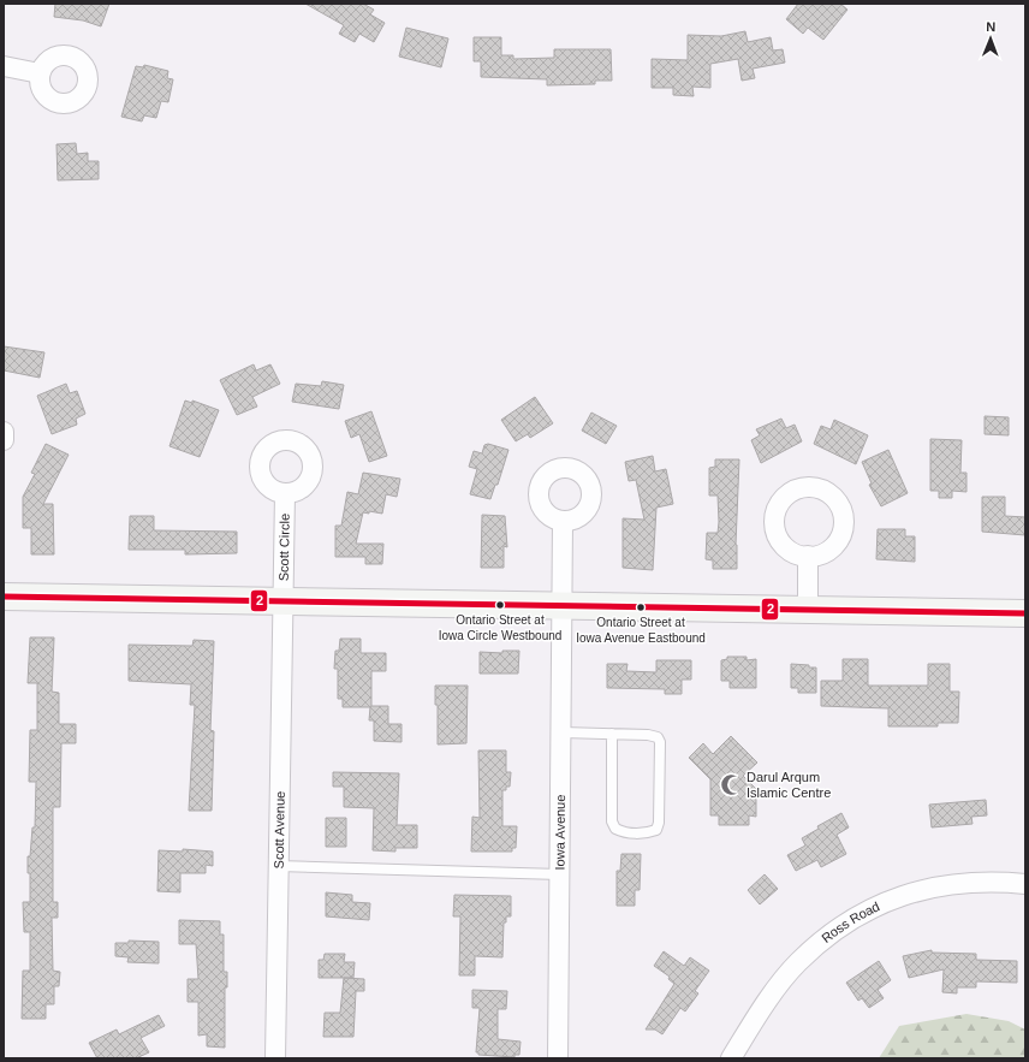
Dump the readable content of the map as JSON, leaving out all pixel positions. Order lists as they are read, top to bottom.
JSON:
{
  "streets": {
    "street": [
      "Scott Circle",
      "Scott Avenue",
      "Iowa Avenue",
      "Ross Road"
    ]
  },
  "crossings": [
    ["Scott Circle", "Scott Avenue"]
  ],
  "places": {
    "other": ["Ontario Street at Iowa Circle Westbound", "Ontario Street at Iowa Avenue Eastbound"],
    "mosque": ["Darul Arqum Islamic Centre"]
  },
  "lines": ["transit line 2"],
  "north": "top"
}
